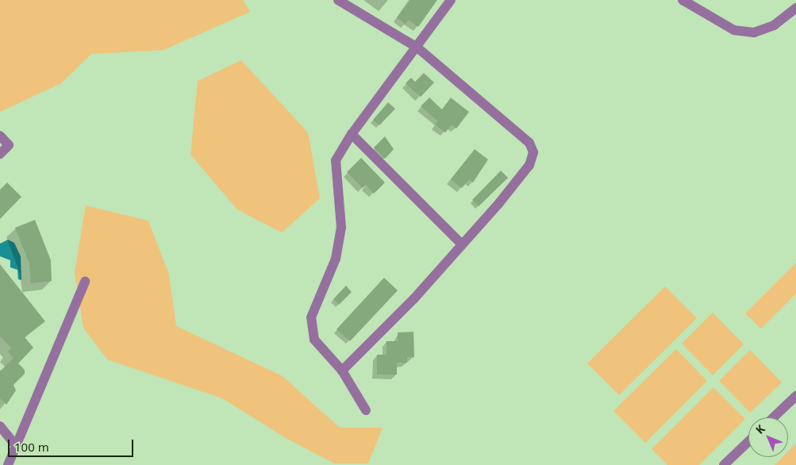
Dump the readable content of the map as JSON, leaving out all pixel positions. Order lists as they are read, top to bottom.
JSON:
{
  "scale_bar": "100 m",
  "north": "top left"
}
